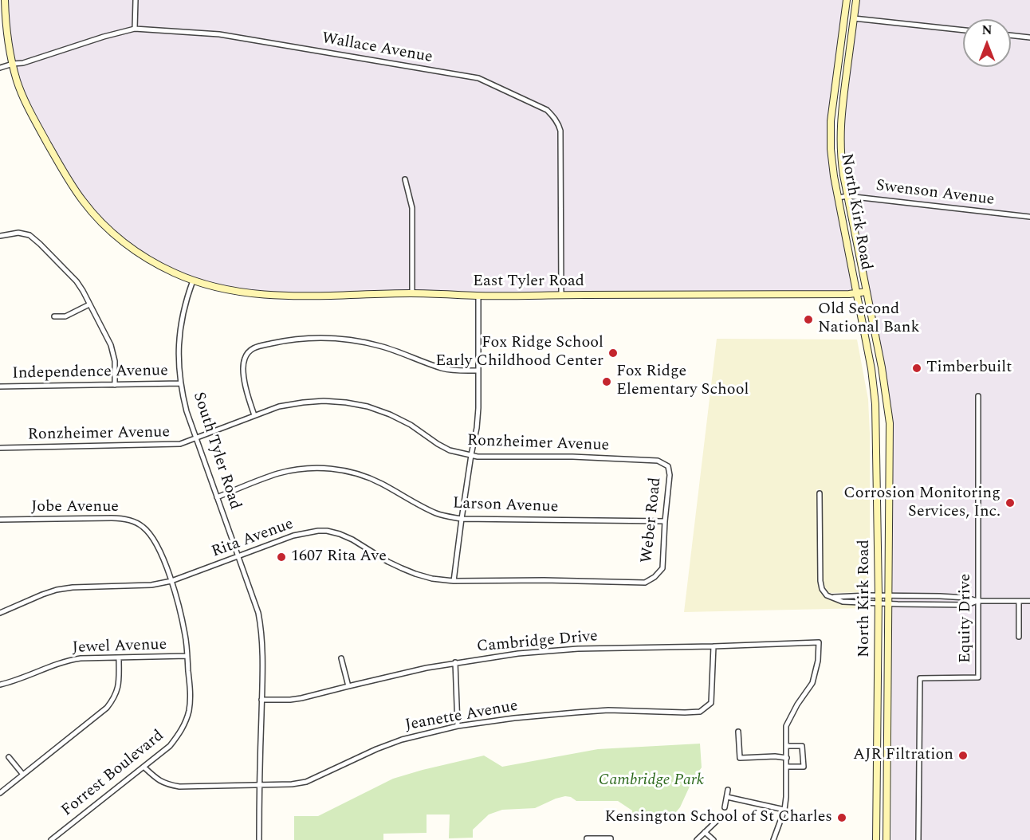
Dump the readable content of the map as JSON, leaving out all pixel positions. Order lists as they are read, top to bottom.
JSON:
{
  "streets": {
    "main road": ["North Kirk Road", "East Tyler Road"],
    "street": [
      "Wallace Avenue",
      "Swenson Avenue",
      "Independence Avenue",
      "Ronzheimer Avenue",
      "South Tyler Road",
      "Larson Avenue",
      "Jobe Avenue",
      "Weber Road",
      "Rita Avenue",
      "Equity Drive",
      "Cambridge Drive",
      "Jewel Avenue",
      "Jeanette Avenue",
      "Forrest Boulevard"
    ]
  },
  "crossings": [
    ["Wallace Avenue", "East Tyler Road"],
    ["Swenson Avenue", "North Kirk Road"],
    ["North Kirk Road", "East Tyler Road"],
    ["East Tyler Road", "South Tyler Road"],
    ["Independence Avenue", "South Tyler Road"],
    ["Ronzheimer Avenue", "South Tyler Road"],
    ["Ronzheimer Avenue", "Weber Road"],
    ["South Tyler Road", "Larson Avenue"],
    ["South Tyler Road", "Rita Avenue"],
    ["South Tyler Road", "Cambridge Drive"],
    ["South Tyler Road", "Jeanette Avenue"],
    ["Larson Avenue", "Weber Road"],
    ["Jobe Avenue", "Rita Avenue"],
    ["Jobe Avenue", "Forrest Boulevard"],
    ["Weber Road", "Rita Avenue"],
    ["Rita Avenue", "Forrest Boulevard"],
    ["Cambridge Drive", "Jeanette Avenue"],
    ["Jewel Avenue", "Forrest Boulevard"],
    ["Jeanette Avenue", "Forrest Boulevard"]
  ],
  "parks": ["Cambridge Park"],
  "places": [
    "Old Second National Bank",
    "Fox Ridge School Early Childhood Center",
    "Timberbuilt",
    "Fox Ridge Elementary School",
    "Corrosion Monitoring Services, Inc.",
    "1607 Rita Ave",
    "AJR Filtration",
    "Kensington School of St Charles"
  ],
  "north": "top"
}
